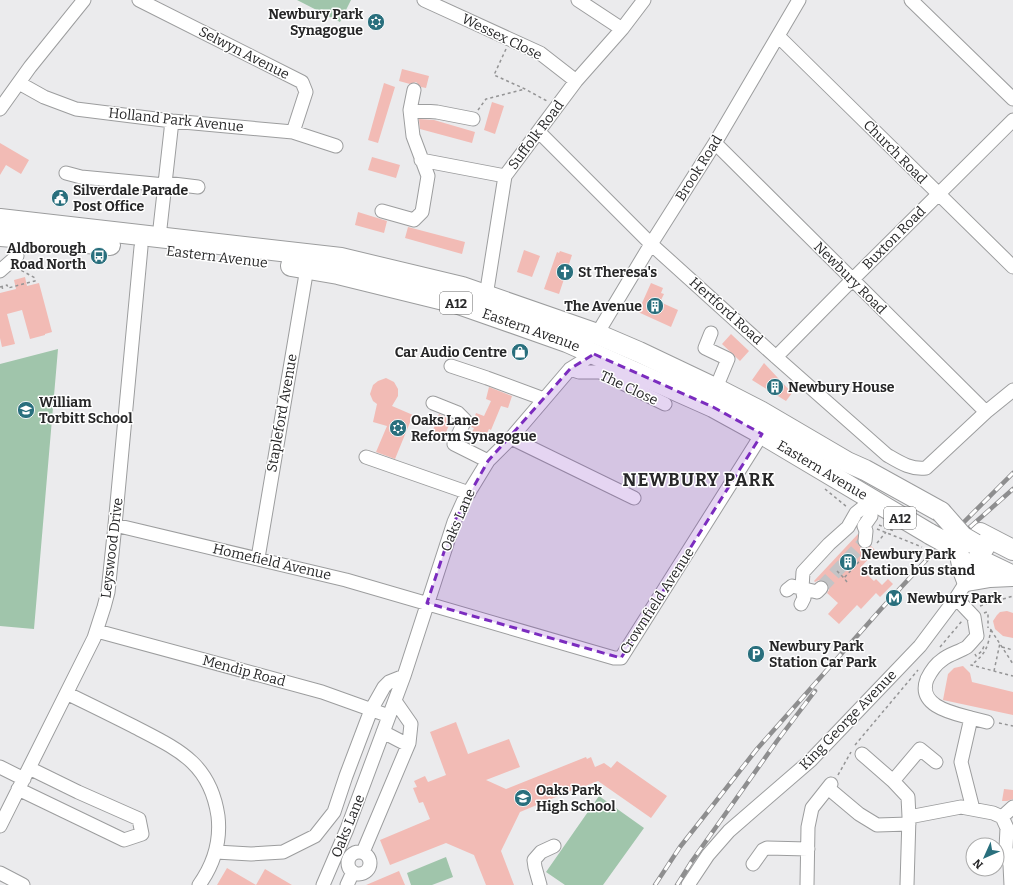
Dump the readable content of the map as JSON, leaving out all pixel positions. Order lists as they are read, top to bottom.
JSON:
{
  "streets": {
    "highway": ["Eastern Avenue", "A12"],
    "street": [
      "Wessex Close",
      "Selwyn Avenue",
      "Holland Park Avenue",
      "Suffolk Road",
      "Church Road",
      "Brook Road",
      "Buxton Road",
      "Newbury Road",
      "Hertford Road",
      "The Close",
      "Stapleford Avenue",
      "Oaks Lane",
      "Leyswood Drive",
      "Homefield Avenue",
      "Crownfield Avenue",
      "Mendip Road",
      "King George Avenue"
    ]
  },
  "crossings": [
    ["Wessex Close", "Suffolk Road"],
    ["Selwyn Avenue", "Holland Park Avenue"],
    ["Suffolk Road", "Eastern Avenue"],
    ["Suffolk Road", "Hertford Road"],
    ["Church Road", "Brook Road"],
    ["Church Road", "Buxton Road"],
    ["Brook Road", "Eastern Avenue"],
    ["Brook Road", "Newbury Road"],
    ["Brook Road", "Hertford Road"],
    ["Buxton Road", "Newbury Road"],
    ["Buxton Road", "Hertford Road"],
    ["Eastern Avenue", "Stapleford Avenue"],
    ["Eastern Avenue", "Oaks Lane"],
    ["Eastern Avenue", "Leyswood Drive"],
    ["Eastern Avenue", "Crownfield Avenue"],
    ["Newbury Road", "Hertford Road"],
    ["The Close", "Oaks Lane"],
    ["Stapleford Avenue", "Homefield Avenue"],
    ["Oaks Lane", "Homefield Avenue"],
    ["Oaks Lane", "Crownfield Avenue"],
    ["Oaks Lane", "Mendip Road"],
    ["Leyswood Drive", "Homefield Avenue"],
    ["Leyswood Drive", "Mendip Road"],
    ["Homefield Avenue", "Crownfield Avenue"]
  ],
  "districts": ["NEWBURY PARK"],
  "places": {
    "synagogue": ["Newbury Park Synagogue", "Oaks Lane Reform Synagogue"],
    "public building": ["Silverdale Parade Post Office"],
    "bus stop": ["Aldborough Road North"],
    "church": ["St Theresa's"],
    "building": ["The Avenue", "Newbury House", "Newbury Park station bus stand"],
    "shop": ["Car Audio Centre"],
    "school or university": ["William Torbitt School", "Oaks Park High School"],
    "metro station": ["Newbury Park"],
    "parking": ["Newbury Park Station Car Park"]
  },
  "north": "bottom left"
}
